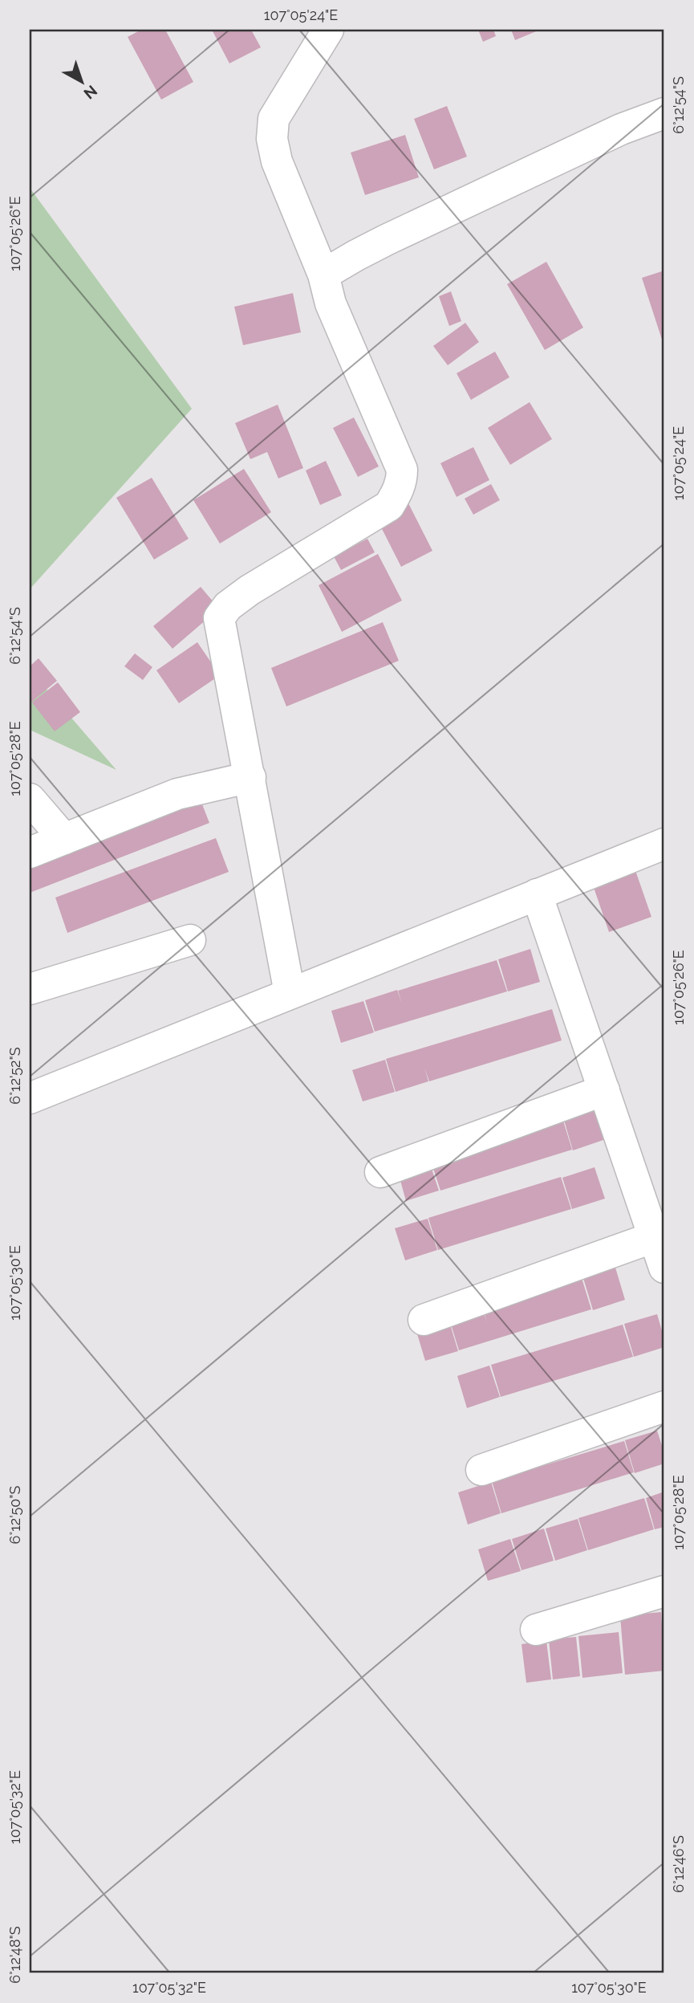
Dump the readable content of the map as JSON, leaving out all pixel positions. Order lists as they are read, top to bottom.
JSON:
{
  "north": "bottom right",
  "coordinates": [
    "107°05'24\"E",
    "6°12'54\"S",
    "107°05'26\"E",
    "107°05'28\"E",
    "6°12'52\"S",
    "107°05'30\"E",
    "6°12'50\"S",
    "107°05'32\"E",
    "6°12'46\"S",
    "6°12'48\"S"
  ]
}
